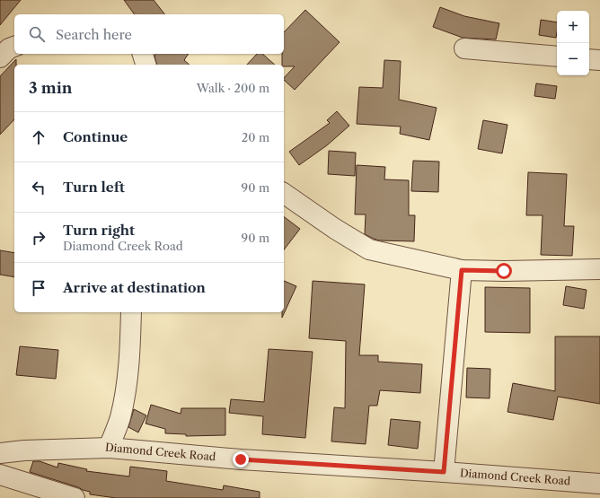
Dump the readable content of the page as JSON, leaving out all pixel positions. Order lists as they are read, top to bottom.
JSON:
{
  "streets": {
    "street": ["Diamond Creek Road"]
  },
  "page": {
    "map_buttons": ["+", "−"],
    "search": "Search here",
    "heading": ["3 min", "Walk · 200 m"],
    "list": [
      ["Continue", "20 m"],
      ["Turn left", "90 m"],
      ["Turn right", "Diamond Creek Road", "90 m"],
      "Arrive at destination"
    ]
  }
}
